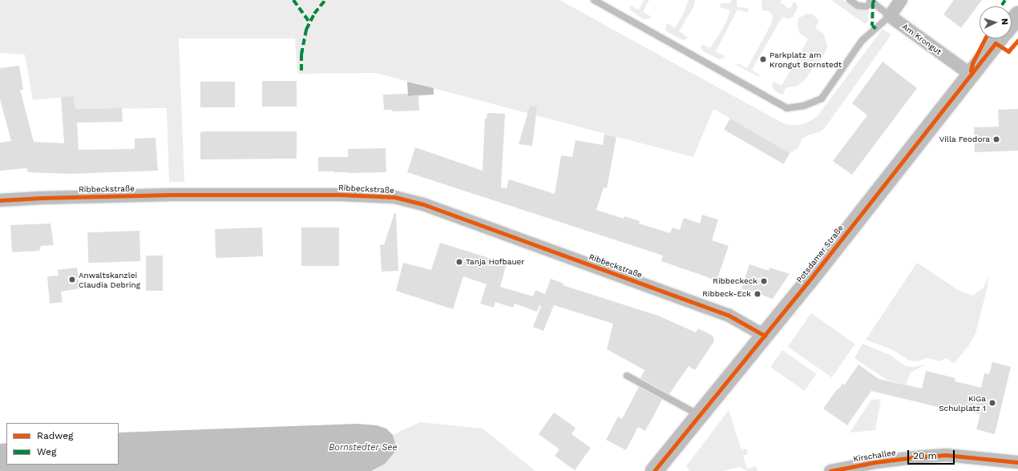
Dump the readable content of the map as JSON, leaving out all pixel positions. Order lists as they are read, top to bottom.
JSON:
{
  "streets": {
    "main road": ["Potsdamer Straße"],
    "street": ["Am Krongut", "Ribbeckstraße", "Kirschallee"]
  },
  "crossings": [
    ["Am Krongut", "Potsdamer Straße"],
    ["Ribbeckstraße", "Potsdamer Straße"]
  ],
  "water": ["Bornstedter See"],
  "places": [
    "Parkplatz am Krongut Bornstedt",
    "Villa Feodora",
    "Tanja Hofbauer",
    "Anwaltskanzlei Claudia Debring",
    "Ribbeckeck",
    "Ribbeck-Eck",
    "KiGa Schulplatz 1"
  ],
  "legend": ["Radweg", "Weg"],
  "scale_bar": "20 m",
  "north": "right"
}
